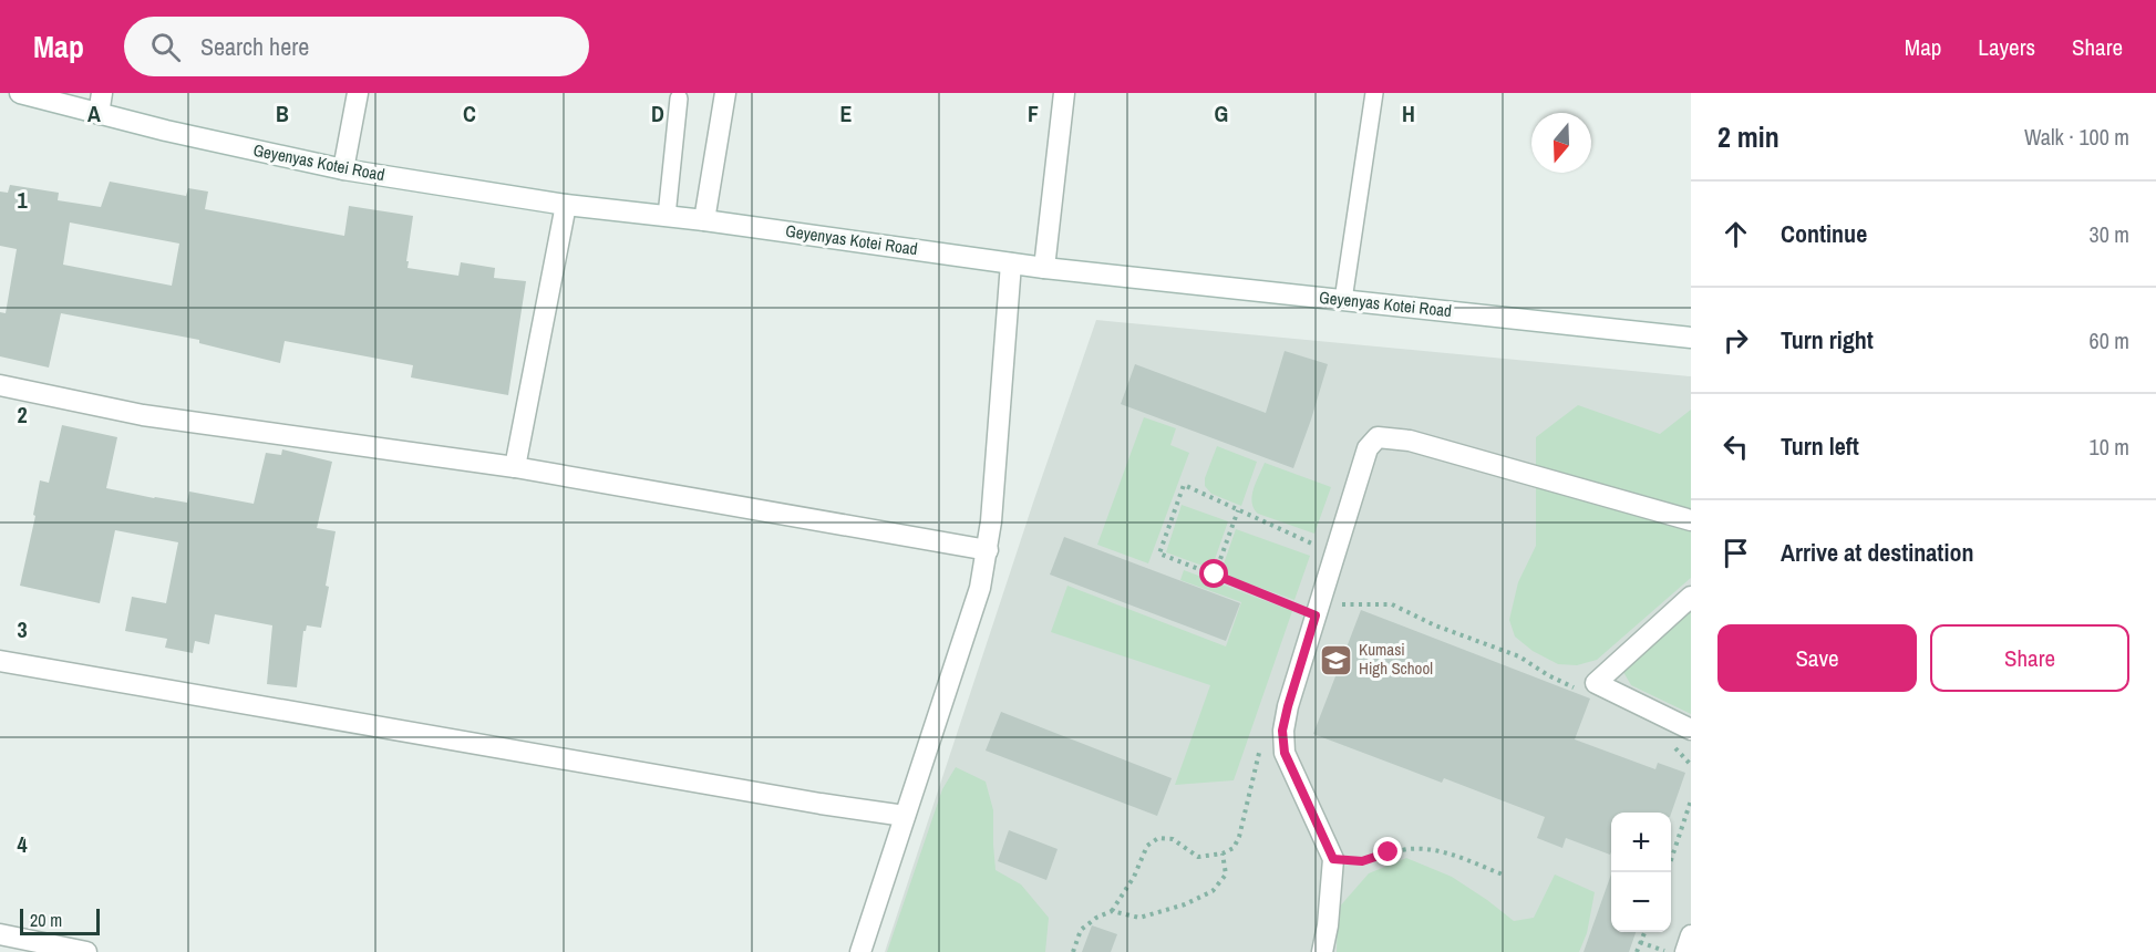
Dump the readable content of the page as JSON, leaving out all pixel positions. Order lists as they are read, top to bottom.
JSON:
{
  "streets": {
    "street": ["Geyenyas Kotei Road"]
  },
  "places": {
    "school or university": ["Kumasi High School"]
  },
  "scale_bar": "20 m",
  "north": "bottom",
  "page": {
    "header": "Map",
    "search": "Search here",
    "nav": ["Map", "Layers", "Share"],
    "heading": ["2 min", "Walk · 100 m"],
    "list": [
      ["Continue", "30 m"],
      ["Turn right", "60 m"],
      ["Turn left", "10 m"],
      "Arrive at destination"
    ],
    "buttons": ["Save", "Share"],
    "map_buttons": ["+", "−"],
    "scale": "20 m"
  },
  "grid": {
    "columns": [
      "A",
      "B",
      "C",
      "D",
      "E",
      "F",
      "G",
      "H"
    ],
    "rows": [
      "1",
      "2",
      "3",
      "4"
    ]
  }
}
